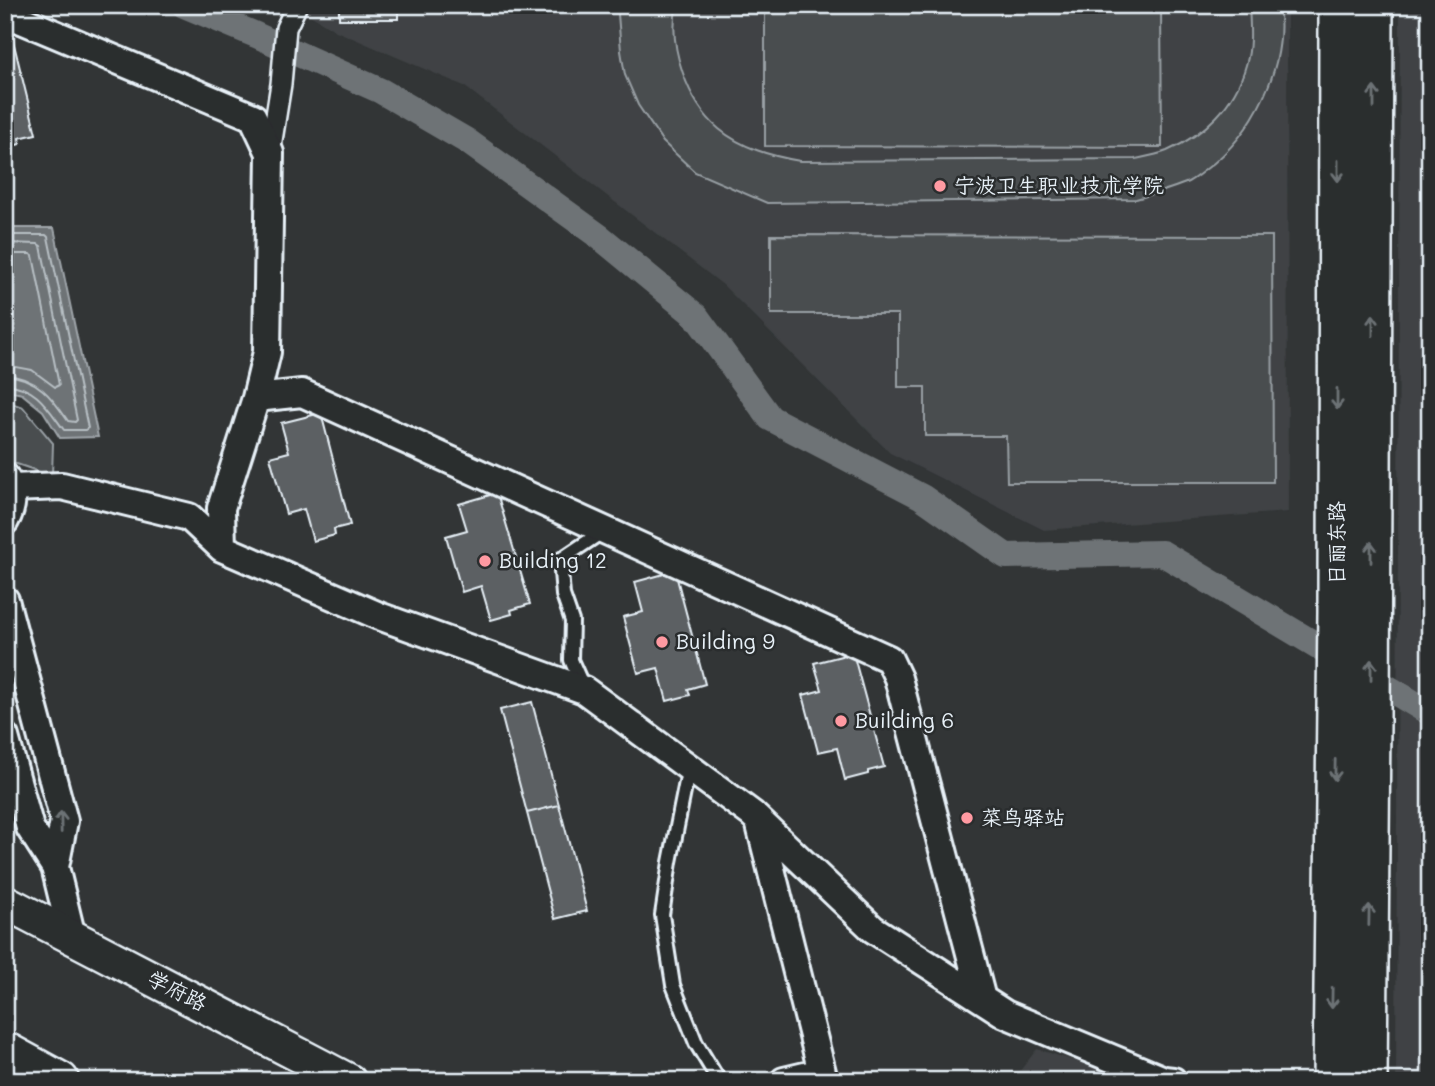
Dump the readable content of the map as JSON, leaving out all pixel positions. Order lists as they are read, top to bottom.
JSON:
{
  "streets": {
    "main road": ["日丽东路"],
    "street": ["学府路"]
  },
  "places": [
    "宁波卫生职业技术学院",
    "Building 12",
    "Building 9",
    "Building 6",
    "菜鸟驿站"
  ]
}
